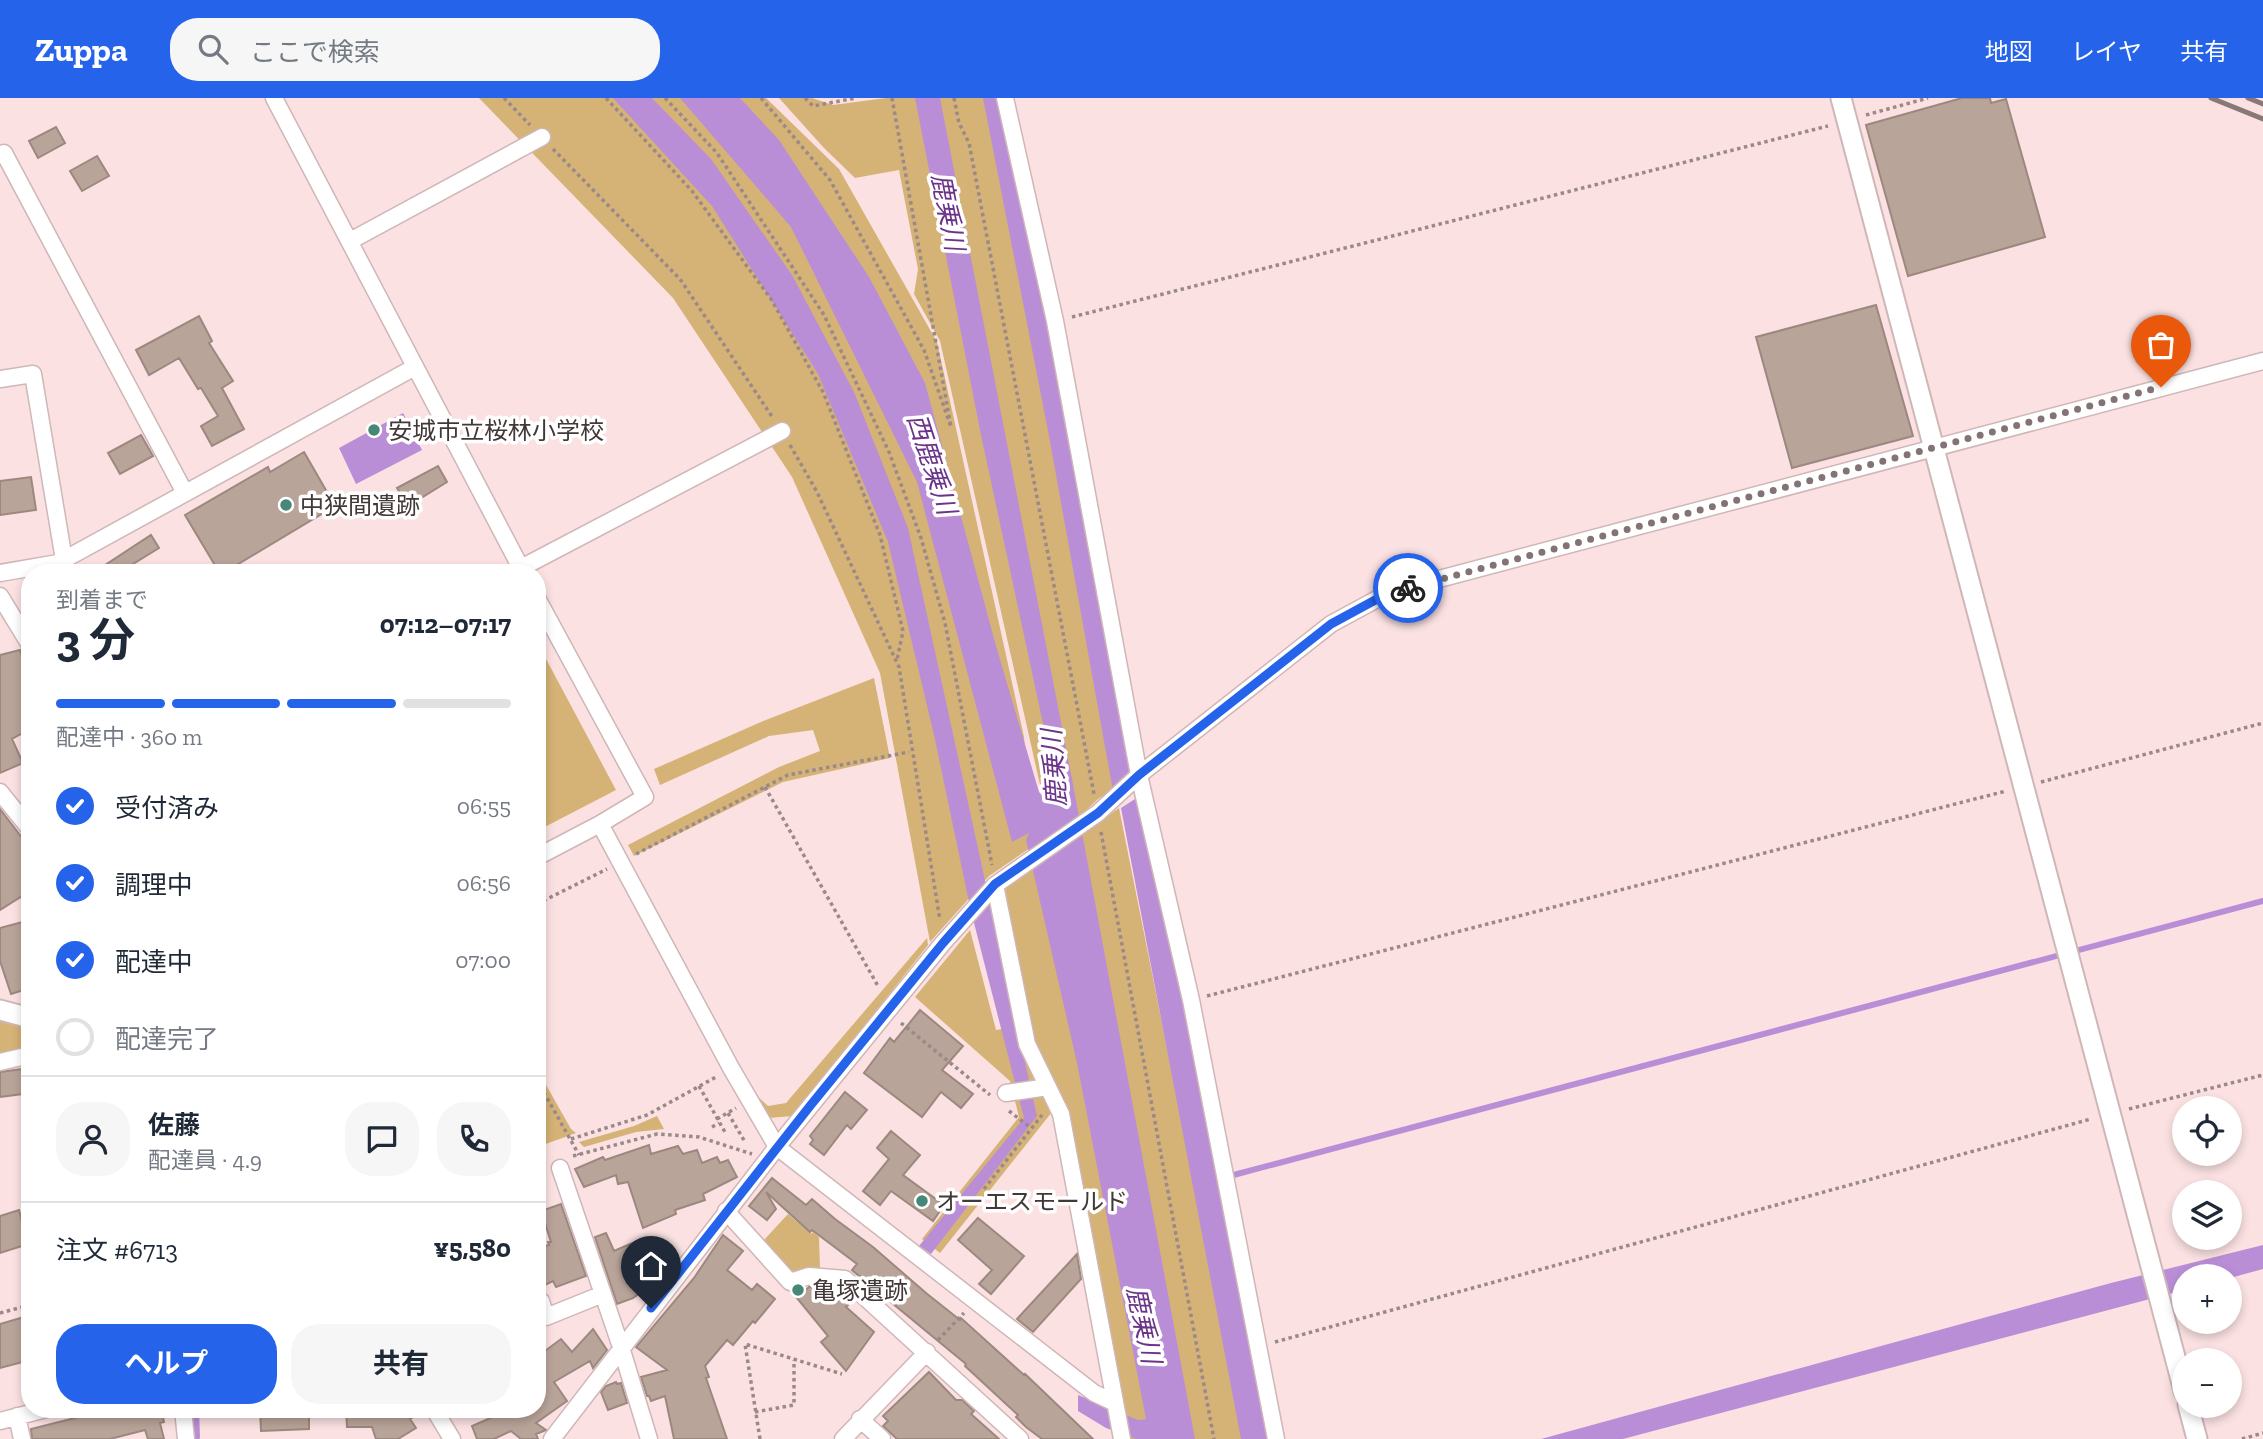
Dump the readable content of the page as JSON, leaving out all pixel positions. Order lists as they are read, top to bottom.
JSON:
{
  "water": ["鹿乗川", "西鹿乗川"],
  "places": [
    "安城市立桜林小学校",
    "中狭間遺跡",
    "オーエスモールド",
    "亀塚遺跡"
  ],
  "page": {
    "header": "Zuppa",
    "search": "ここで検索",
    "nav": ["地図", "レイヤ", "共有"],
    "heading": ["3 分", "到着まで", "07:12–07:17"],
    "panel": [
      "佐藤",
      "配達員 · 4.9",
      "注文 #6713",
      "¥5,580"
    ],
    "bar": "配達中 · 360 m",
    "list": [
      ["受付済み", "06:55"],
      ["調理中", "06:56"],
      ["配達中", "07:00"],
      "配達完了"
    ],
    "map_buttons": ["+", "−"],
    "buttons": ["ヘルプ", "共有"]
  }
}
